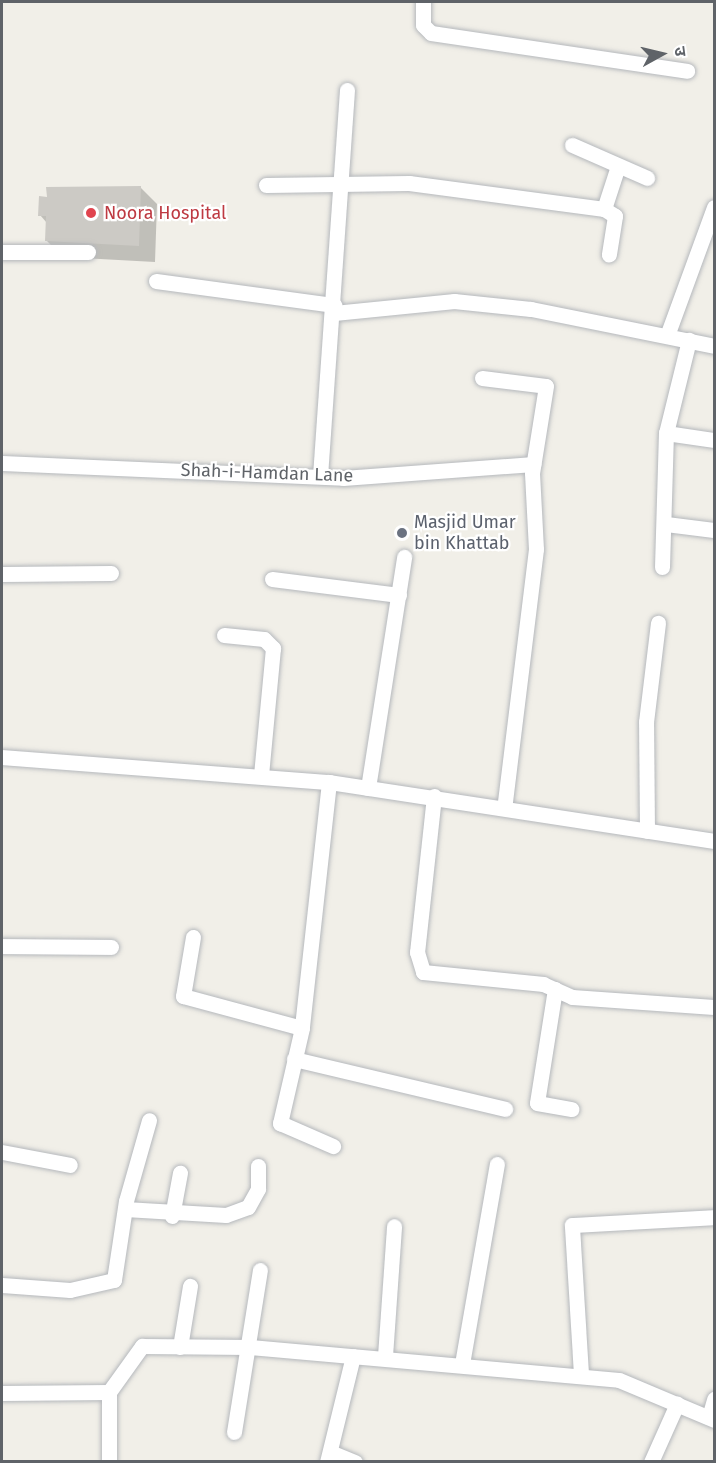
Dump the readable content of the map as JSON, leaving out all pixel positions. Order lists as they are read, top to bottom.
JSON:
{
  "streets": {
    "street": ["Shah-i-Hamdan Lane"]
  },
  "places": ["Noora Hospital", "Masjid Umar bin Khattab"],
  "north": "right"
}
